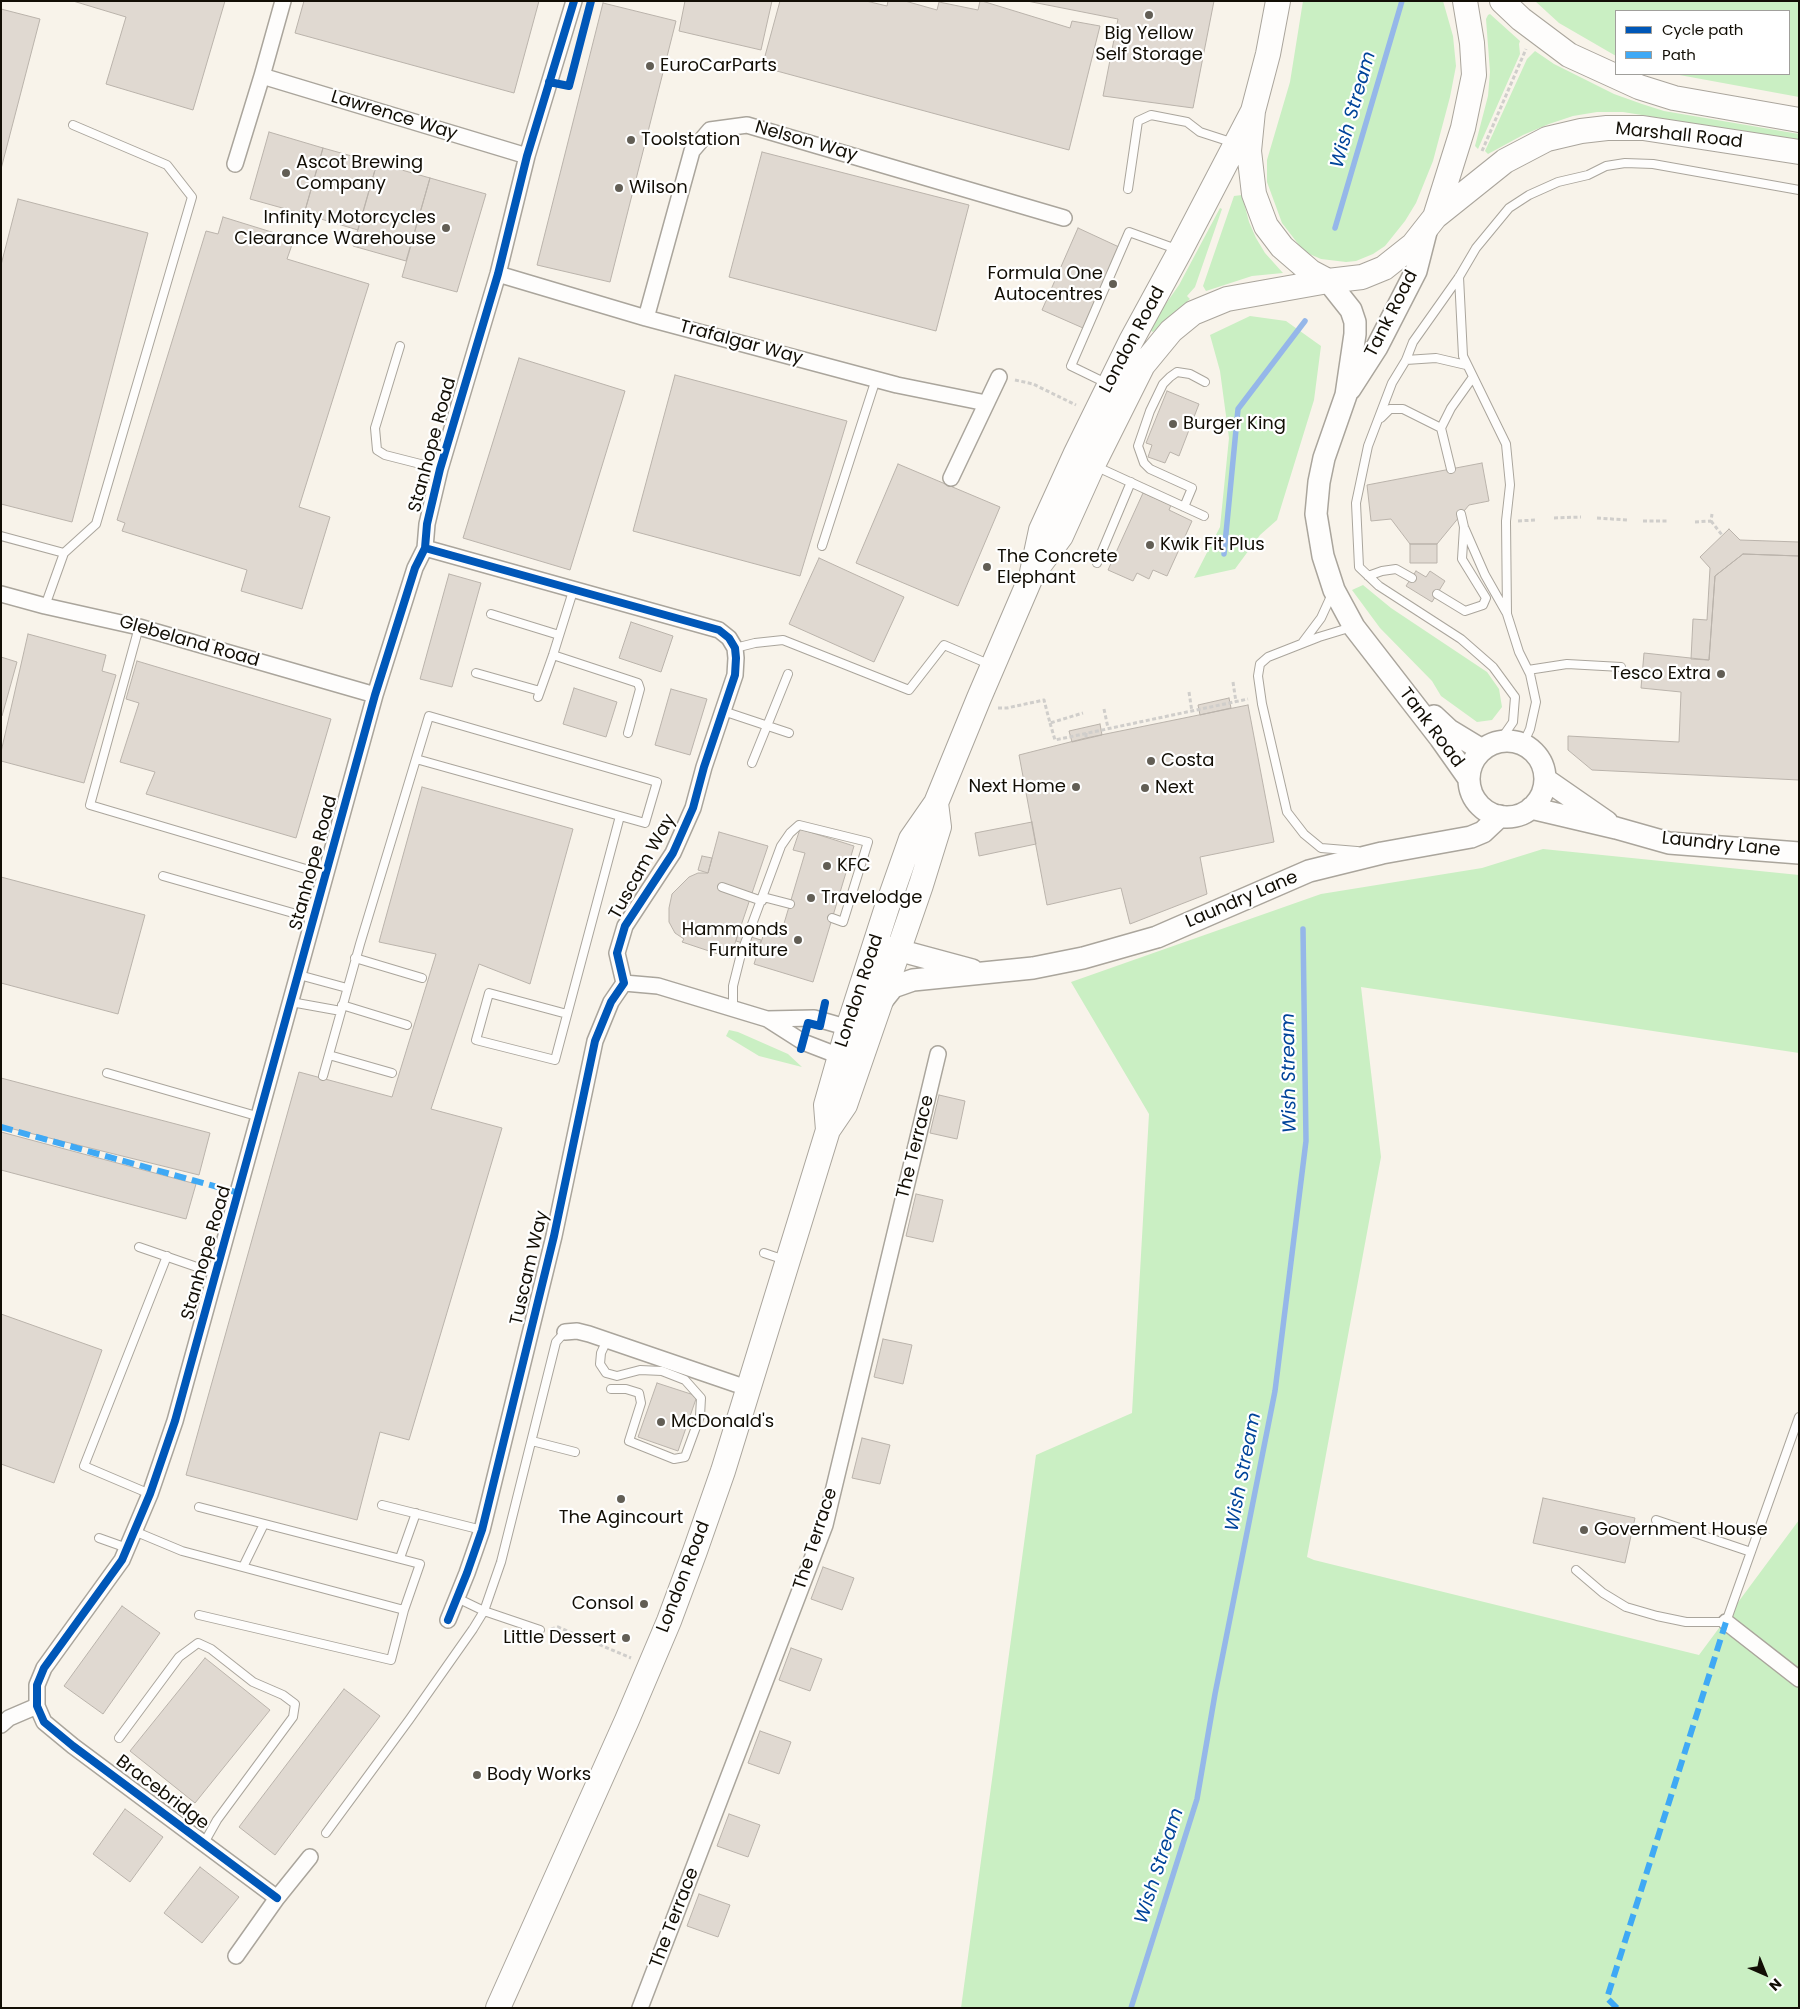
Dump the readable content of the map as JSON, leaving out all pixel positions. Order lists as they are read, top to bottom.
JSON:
{
  "streets": {
    "main road": ["Marshall Road", "London Road"],
    "street": [
      "Lawrence Way",
      "Nelson Way",
      "Tank Road",
      "Trafalgar Way",
      "Stanhope Road",
      "Glebeland Road",
      "Laundry Lane",
      "Tuscam Way",
      "The Terrace",
      "Bracebridge"
    ]
  },
  "crossings": [
    ["Lawrence Way", "Stanhope Road"],
    ["Marshall Road", "Tank Road"],
    ["Marshall Road", "London Road"],
    ["Nelson Way", "Trafalgar Way"],
    ["Tank Road", "London Road"],
    ["Tank Road", "Laundry Lane"],
    ["London Road", "Laundry Lane"],
    ["Trafalgar Way", "Stanhope Road"],
    ["Stanhope Road", "Glebeland Road"],
    ["Stanhope Road", "Bracebridge"]
  ],
  "water": ["Wish Stream"],
  "places": [
    "Big Yellow Self Storage",
    "EuroCarParts",
    "Toolstation",
    "Ascot Brewing Company",
    "Wilson",
    "Infinity Motorcycles Clearance Warehouse",
    "Formula One Autocentres",
    "Burger King",
    "Kwik Fit Plus",
    "The Concrete Elephant",
    "Tesco Extra",
    "Costa",
    "Next Home",
    "Next",
    "KFC",
    "Travelodge",
    "Hammonds Furniture",
    "McDonald's",
    "The Agincourt",
    "Government House",
    "Consol",
    "Little Dessert",
    "Body Works"
  ],
  "legend": ["Cycle path", "Path"],
  "north": "bottom right"
}
